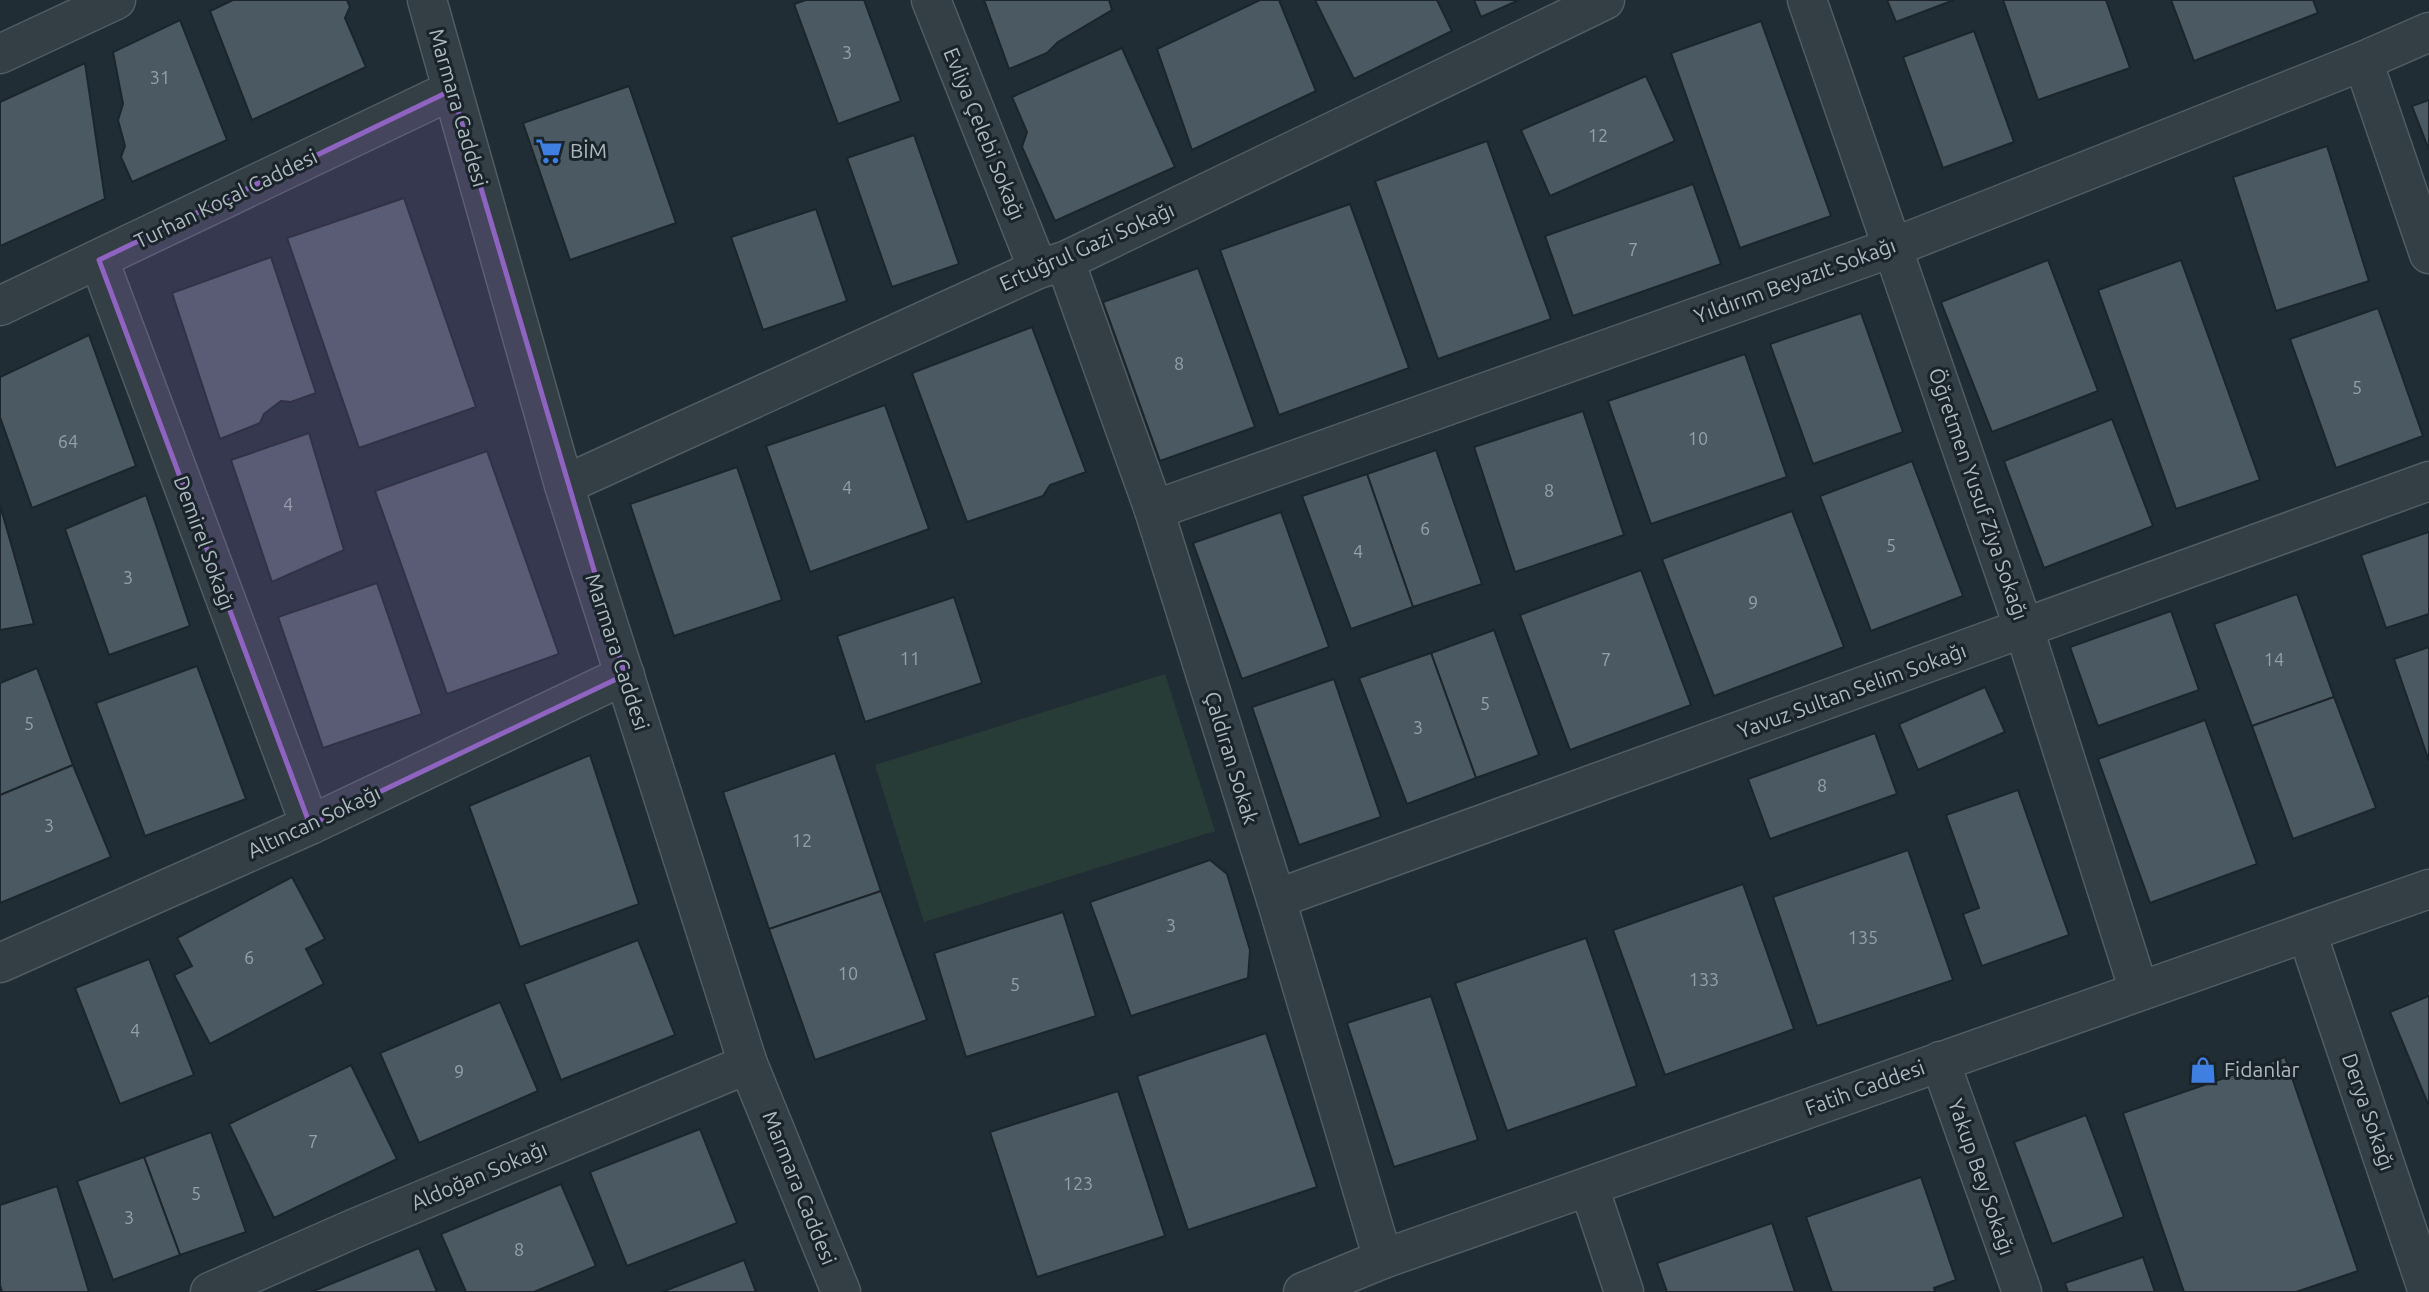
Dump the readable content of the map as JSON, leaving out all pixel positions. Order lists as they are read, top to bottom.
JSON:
{
  "streets": {
    "street": [
      "Marmara Caddesi",
      "Evliya Çelebi Sokağı",
      "Turhan Koçal Caddesi",
      "Ertuğrul Gazi Sokağı",
      "Yıldırım Beyazıt Sokağı",
      "Öğretmen Yusuf Ziya Sokağı",
      "Demirel Sokağı",
      "Yavuz Sultan Selim Sokağı",
      "Çaldıran Sokak",
      "Altıncan Sokağı",
      "Fatih Caddesi",
      "Derya Sokağı",
      "Aldoğan Sokağı",
      "Yakup Bey Sokağı"
    ]
  },
  "crossings": [
    ["Marmara Caddesi", "Turhan Koçal Caddesi"],
    ["Marmara Caddesi", "Ertuğrul Gazi Sokağı"],
    ["Marmara Caddesi", "Altıncan Sokağı"],
    ["Marmara Caddesi", "Aldoğan Sokağı"],
    ["Evliya Çelebi Sokağı", "Ertuğrul Gazi Sokağı"],
    ["Evliya Çelebi Sokağı", "Çaldıran Sokak"],
    ["Turhan Koçal Caddesi", "Demirel Sokağı"],
    ["Ertuğrul Gazi Sokağı", "Çaldıran Sokak"],
    ["Yıldırım Beyazıt Sokağı", "Öğretmen Yusuf Ziya Sokağı"],
    ["Yıldırım Beyazıt Sokağı", "Çaldıran Sokak"],
    ["Öğretmen Yusuf Ziya Sokağı", "Yavuz Sultan Selim Sokağı"],
    ["Öğretmen Yusuf Ziya Sokağı", "Fatih Caddesi"],
    ["Demirel Sokağı", "Altıncan Sokağı"],
    ["Yavuz Sultan Selim Sokağı", "Çaldıran Sokak"],
    ["Çaldıran Sokak", "Fatih Caddesi"],
    ["Fatih Caddesi", "Derya Sokağı"],
    ["Fatih Caddesi", "Yakup Bey Sokağı"]
  ],
  "places": {
    "supermarket": ["BİM"],
    "shop": ["Fidanlar"]
  },
  "house_numbers": [
    "3",
    "31",
    "12",
    "7",
    "8",
    "5",
    "10",
    "64",
    "4",
    "8",
    "4",
    "6",
    "5",
    "4",
    "3",
    "9",
    "11",
    "7",
    "14",
    "5",
    "5",
    "3",
    "8",
    "3",
    "12",
    "3",
    "135",
    "6",
    "10",
    "133",
    "5",
    "4",
    "9",
    "7",
    "123",
    "5",
    "3",
    "8"
  ]
}
